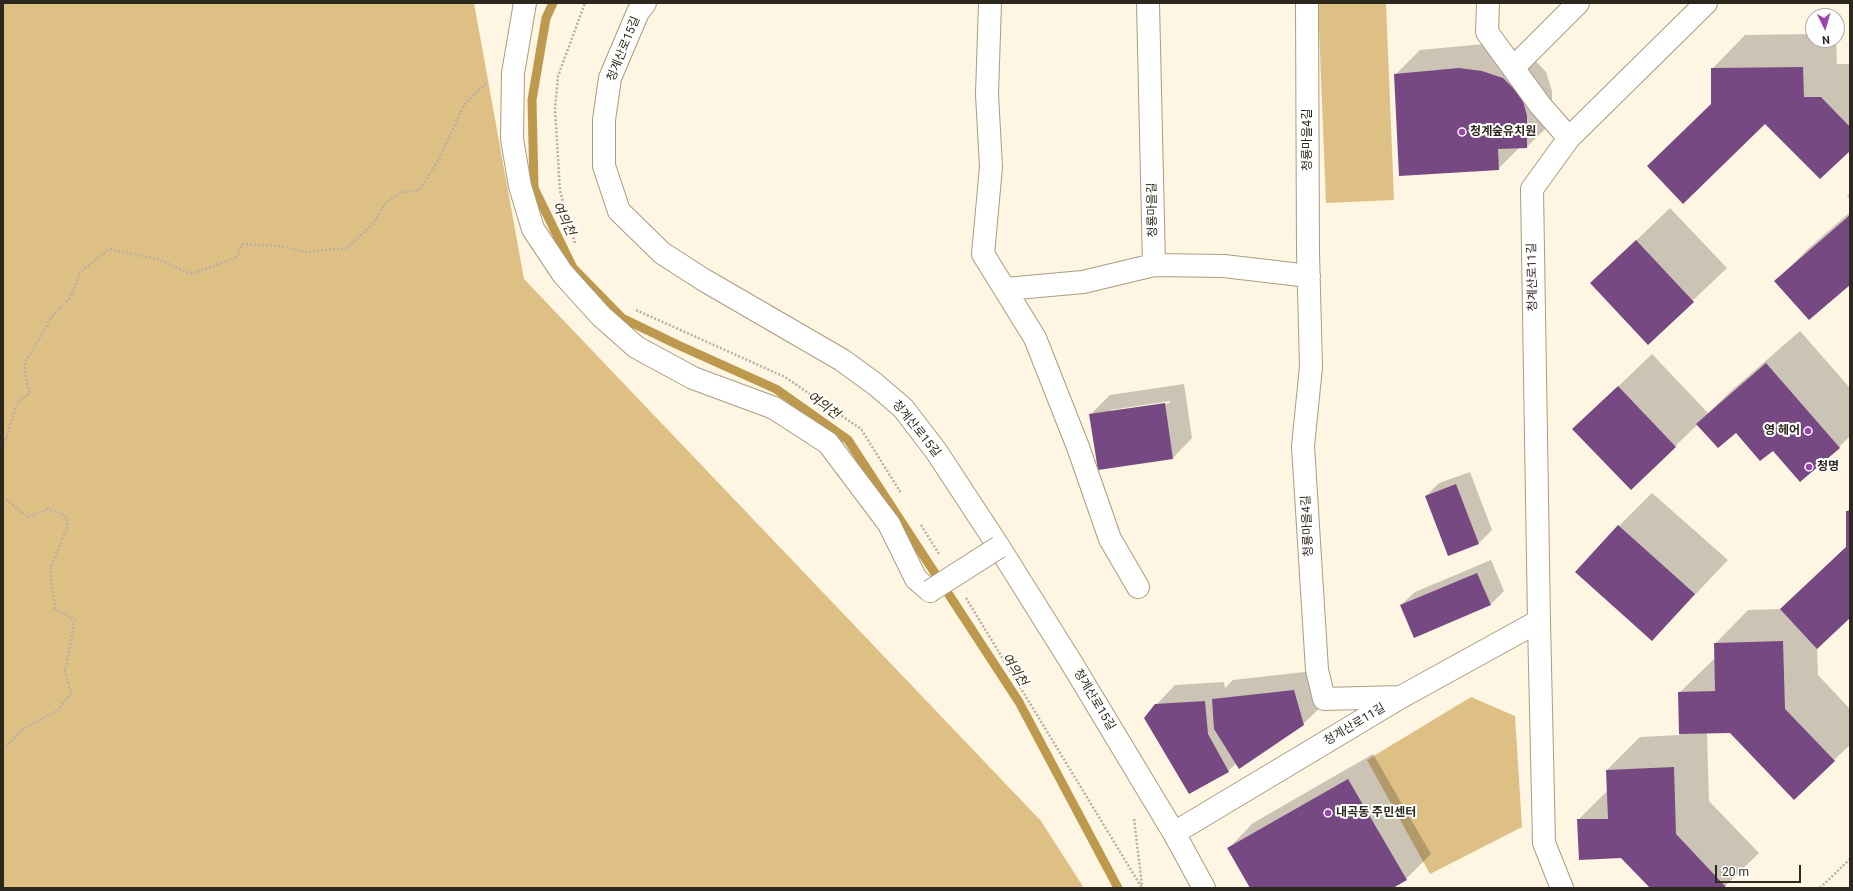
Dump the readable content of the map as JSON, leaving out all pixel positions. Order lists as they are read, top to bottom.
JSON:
{
  "streets": {
    "street": [
      "청계산로15길",
      "청룡마을4길",
      "청룡마을길",
      "청계산로11길"
    ]
  },
  "crossings": [
    ["청계산로15길", "청계산로11길"],
    ["청룡마을4길", "청계산로11길"]
  ],
  "water": ["여의천"],
  "places": [
    "청계숲유치원",
    "영 헤어",
    "청명",
    "내곡동 주민센터"
  ],
  "scale_bar": "20 m",
  "north": "bottom"
}
